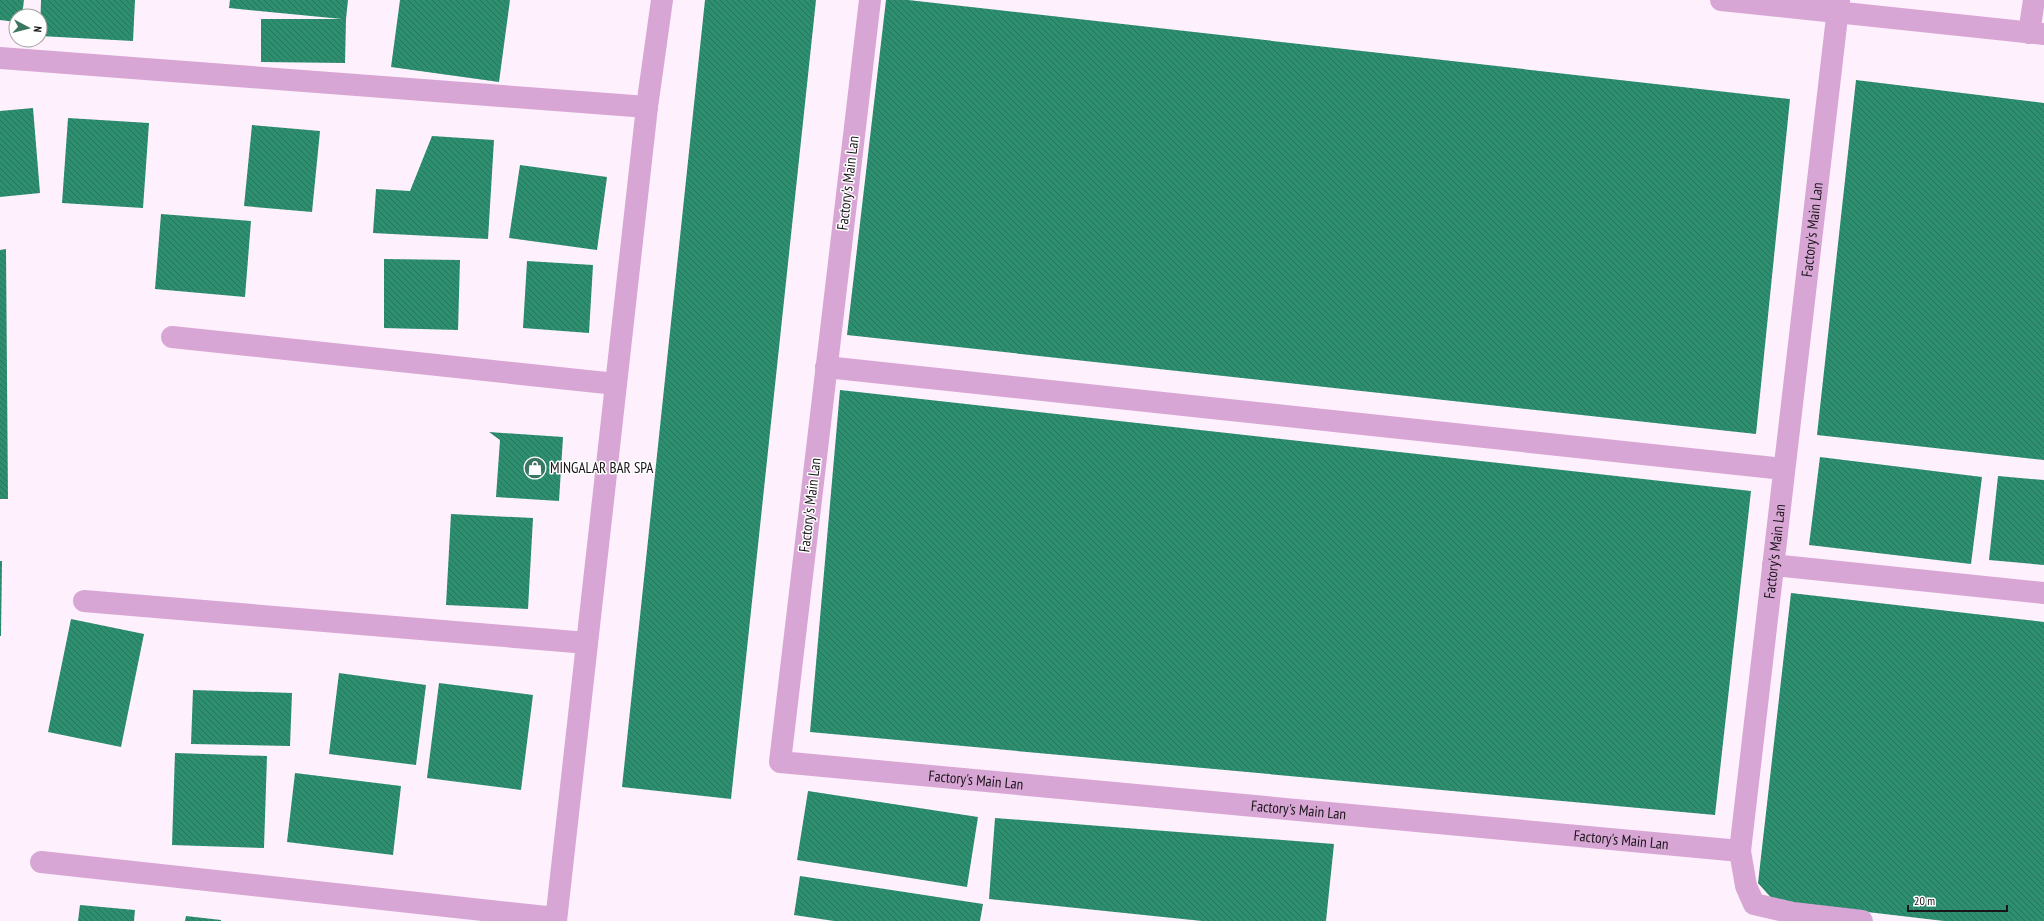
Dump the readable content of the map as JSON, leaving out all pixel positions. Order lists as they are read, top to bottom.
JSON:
{
  "streets": {
    "street": ["Factory's Main Lan"]
  },
  "places": {
    "shop": ["MINGALAR BAR SPA"]
  },
  "scale_bar": "20 m",
  "north": "right"
}
